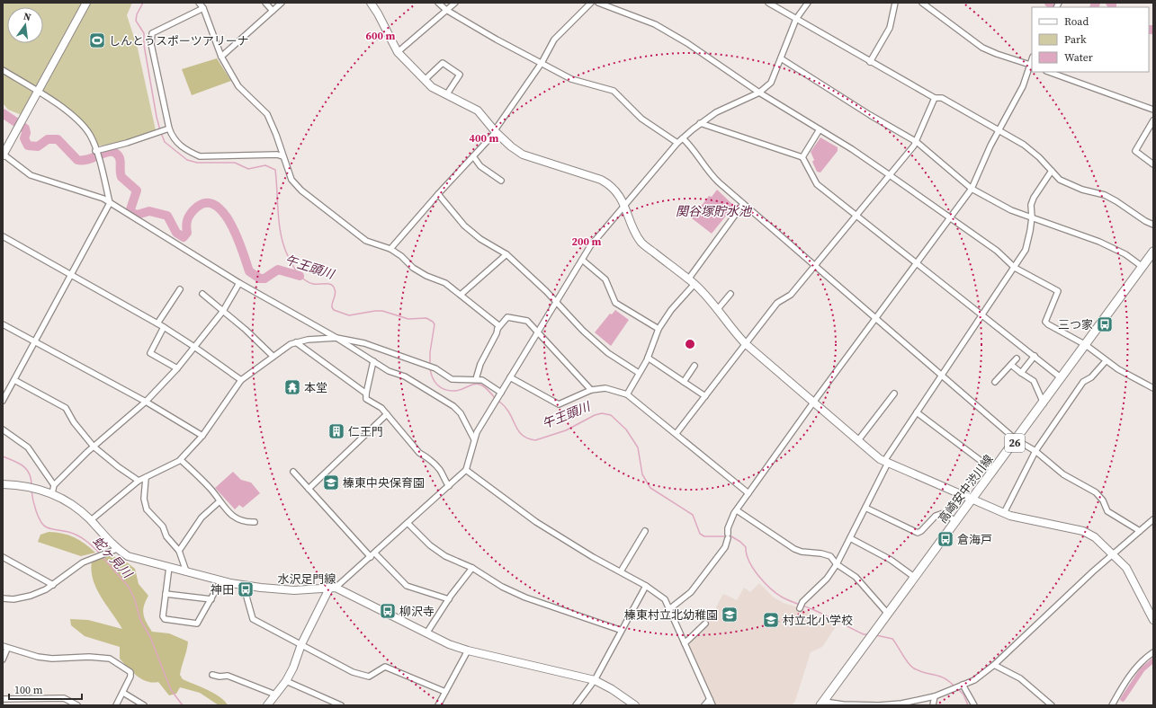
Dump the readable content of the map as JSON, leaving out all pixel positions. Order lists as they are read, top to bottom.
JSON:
{
  "streets": {
    "main road": ["26", "高崎安中渋川線"],
    "street": ["水沢足門線"]
  },
  "water": ["関谷塚貯水池", "午王頭川", "蛇ヶ見川"],
  "places": {
    "sports": ["しんとうスポーツアリーナ"],
    "bus stop": [
      "三つ家",
      "倉海戸",
      "神田",
      "柳沢寺"
    ],
    "temple": ["本堂"],
    "building": ["仁王門"],
    "school or university": ["榛東中央保育園", "榛東村立北幼稚園", "村立北小学校"]
  },
  "legend": ["Road", "Park", "Water"],
  "scale_bar": "100 m",
  "north": "top",
  "rings": ["600 m", "400 m", "200 m"]
}
